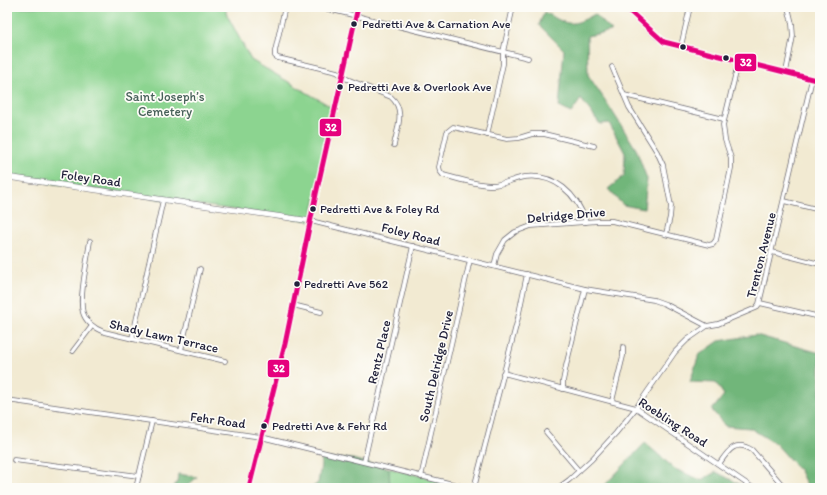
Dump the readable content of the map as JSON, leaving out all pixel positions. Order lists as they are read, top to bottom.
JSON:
{
  "streets": {
    "street": [
      "Foley Road",
      "Delridge Drive",
      "Trenton Avenue",
      "Shady Lawn Terrace",
      "Rentz Place",
      "South Delridge Drive",
      "Fehr Road",
      "Roebling Road"
    ]
  },
  "crossings": [
    ["Foley Road", "Delridge Drive"],
    ["Foley Road", "Trenton Avenue"],
    ["Foley Road", "Rentz Place"],
    ["Foley Road", "South Delridge Drive"],
    ["Trenton Avenue", "Roebling Road"],
    ["Rentz Place", "Fehr Road"],
    ["South Delridge Drive", "Fehr Road"]
  ],
  "parks": ["Saint Joseph’s Cemetery"],
  "places": [
    "Pedretti Ave & Carnation Ave",
    "Pedretti Ave & Overlook Ave",
    "Pedretti Ave & Foley Rd",
    "Pedretti Ave 562",
    "Pedretti Ave & Fehr Rd"
  ],
  "lines": ["transit line 32"]
}
